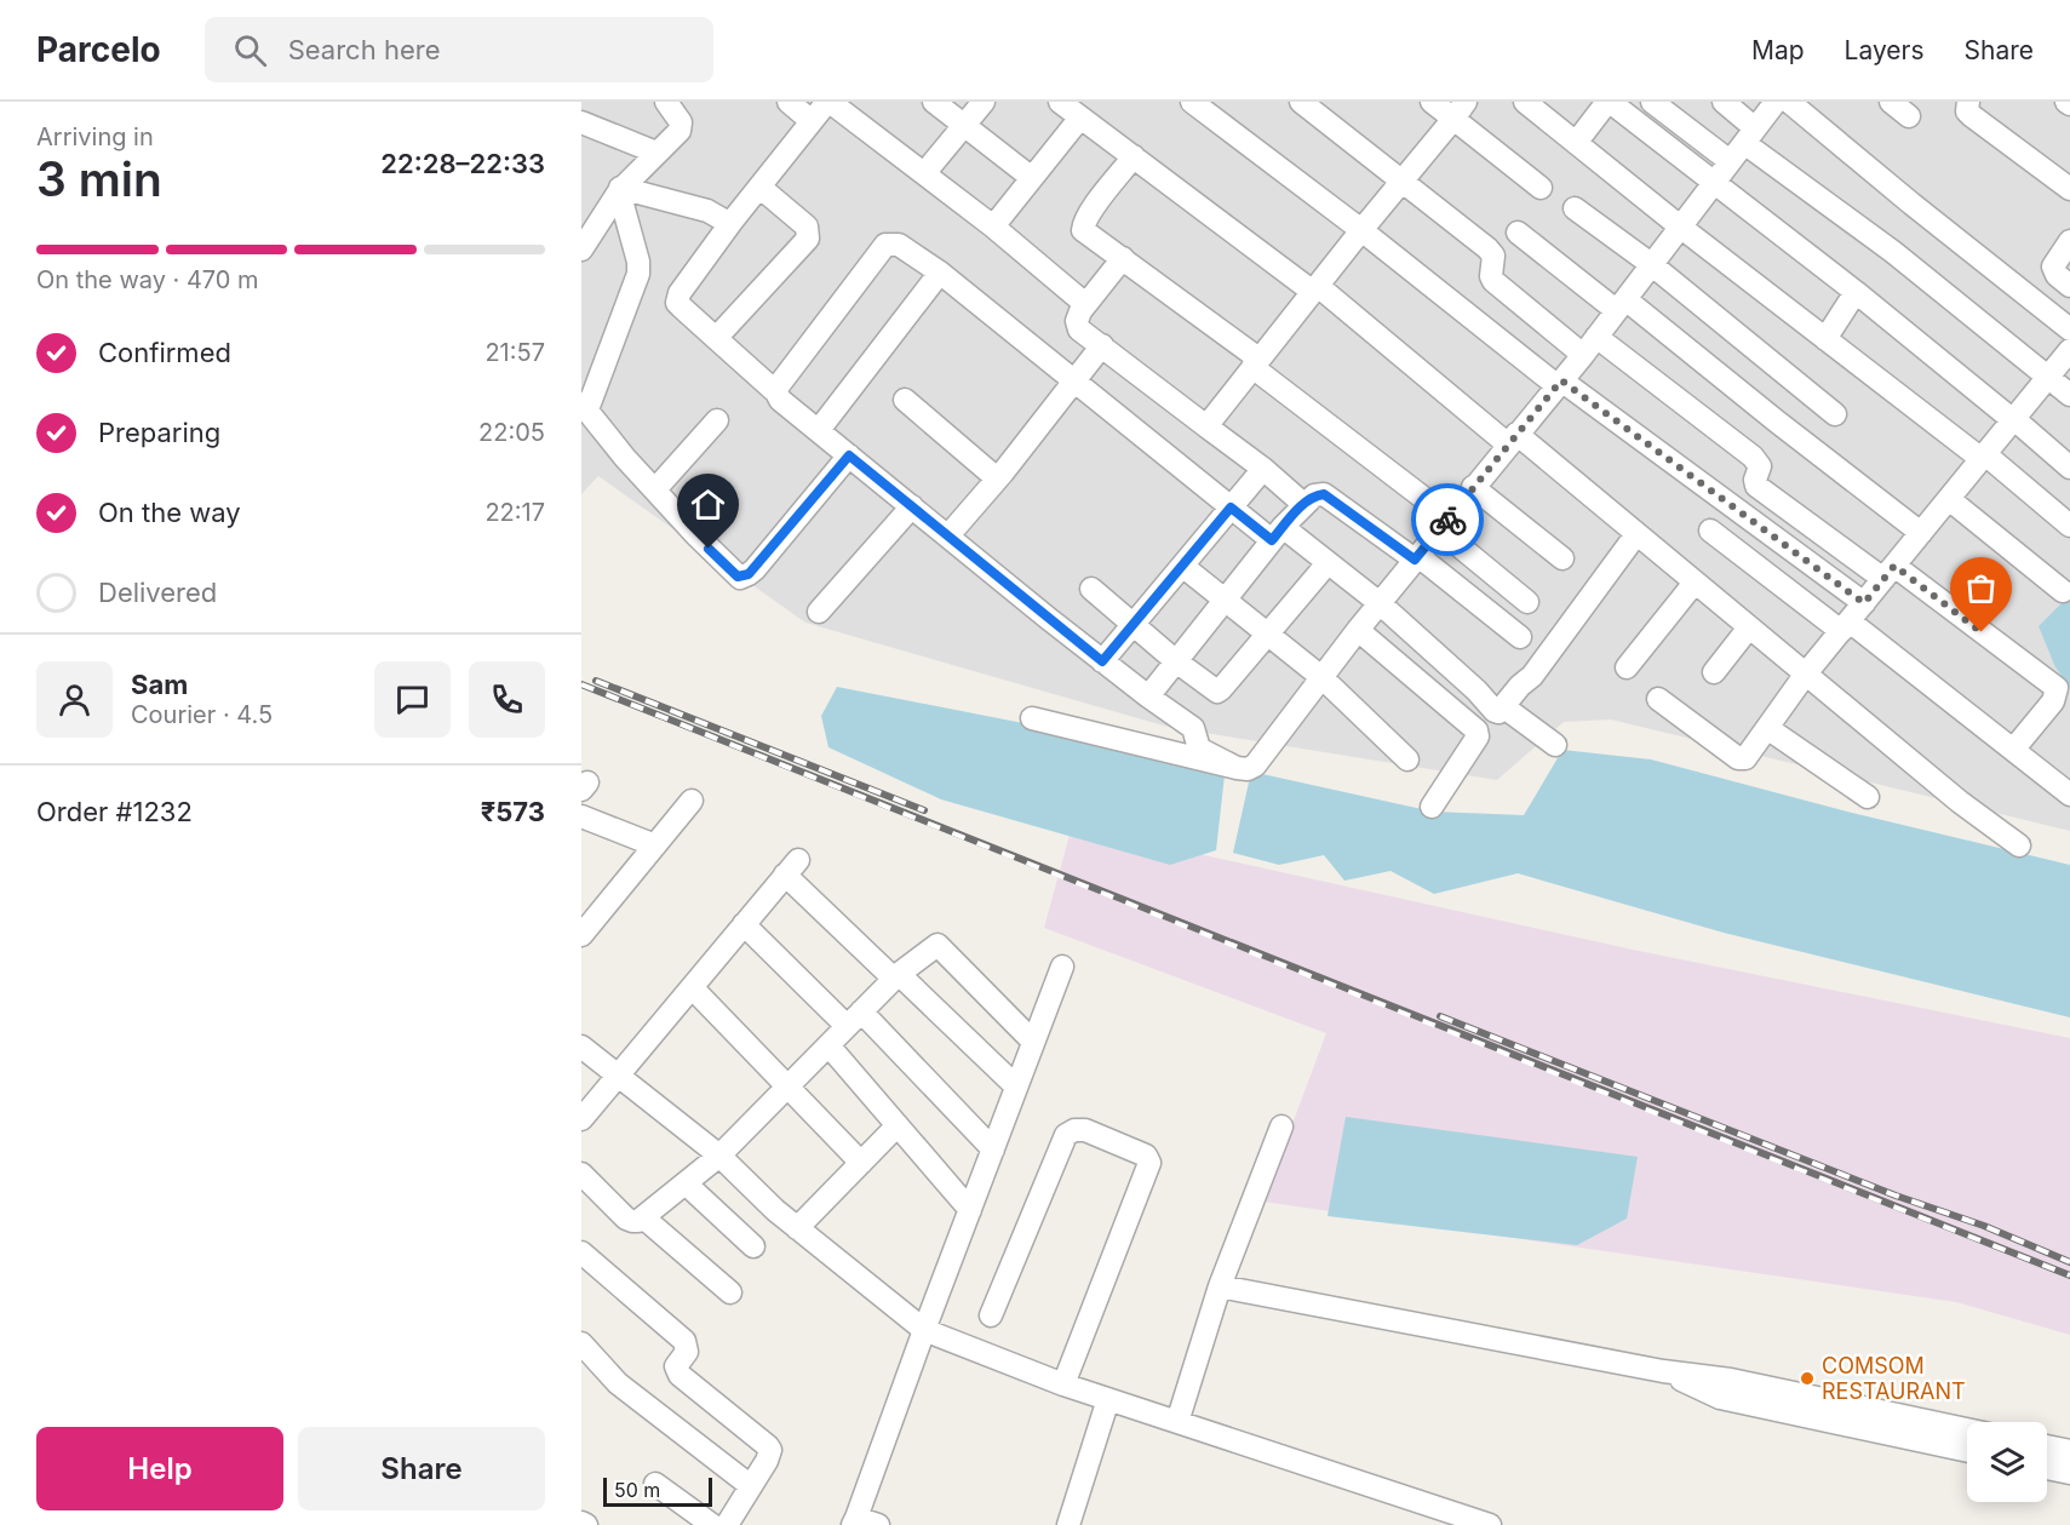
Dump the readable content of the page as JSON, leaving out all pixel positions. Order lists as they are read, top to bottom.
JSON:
{
  "places": ["COMSOM RESTAURANT"],
  "scale_bar": "50 m",
  "page": {
    "header": "Parcelo",
    "search": "Search here",
    "nav": ["Map", "Layers", "Share"],
    "heading": ["3 min", "Arriving in", "22:28–22:33"],
    "panel": [
      "Sam",
      "Courier · 4.5",
      "Order #1232",
      "₹573"
    ],
    "bar": "On the way · 470 m",
    "list": [
      ["Confirmed", "21:57"],
      ["Preparing", "22:05"],
      ["On the way", "22:17"],
      "Delivered"
    ],
    "buttons": ["Help", "Share"],
    "scale": "50 m"
  }
}
